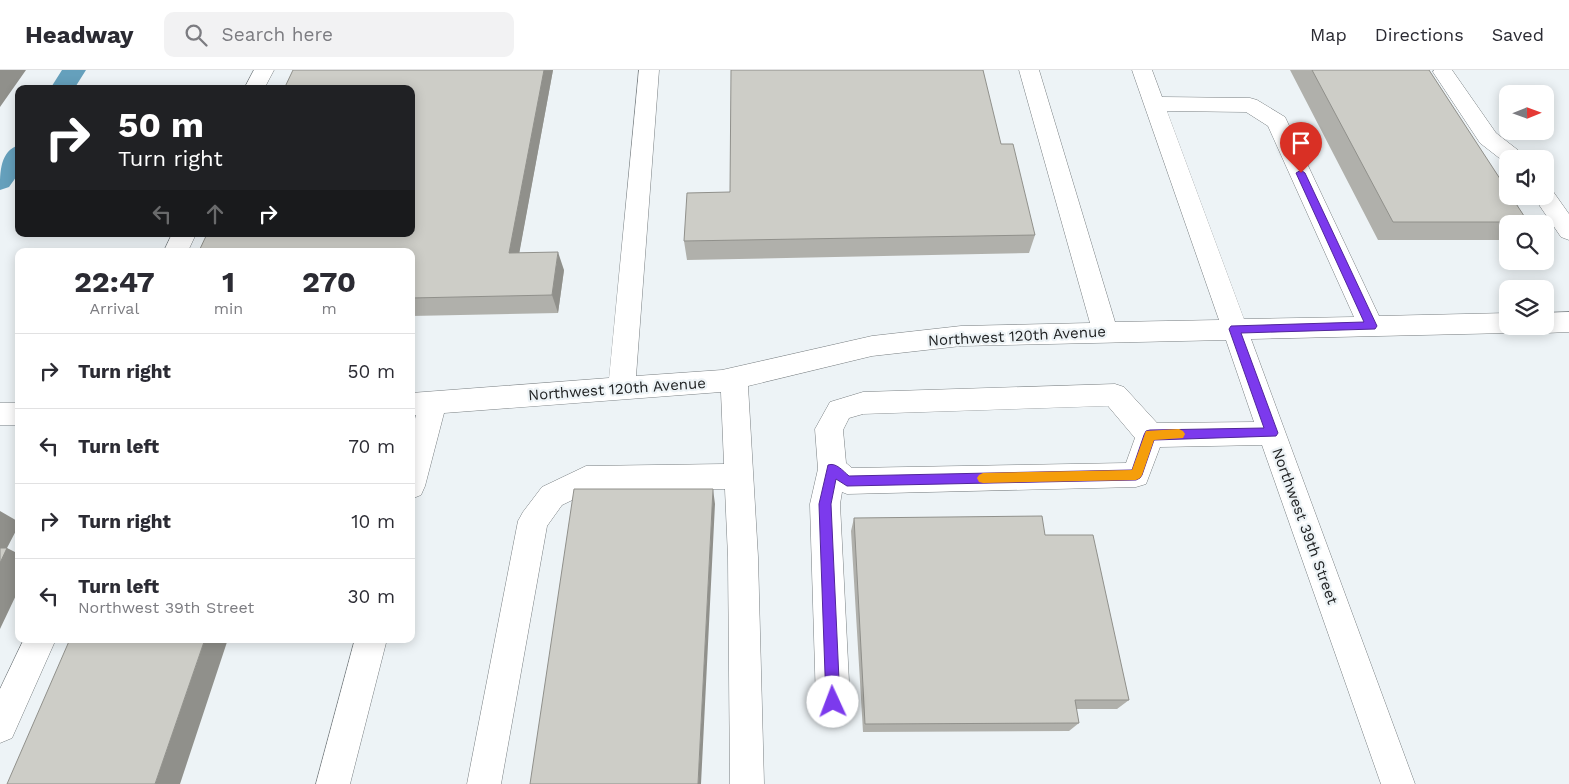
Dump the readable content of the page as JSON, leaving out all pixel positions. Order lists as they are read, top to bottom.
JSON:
{
  "streets": {
    "street": ["Northwest 120th Avenue", "Northwest 39th Street"]
  },
  "crossings": [
    ["Northwest 120th Avenue", "Northwest 39th Street"]
  ],
  "north": "right",
  "page": {
    "header": "Headway",
    "search": "Search here",
    "nav": ["Map", "Directions", "Saved"],
    "turn": ["50 m", "Turn right"],
    "eta": [
      "22:47",
      "Arrival",
      "1",
      "min",
      "270",
      "m"
    ],
    "list": [
      {
        "name": "Turn right",
        "value": "50 m"
      },
      {
        "name": "Turn left",
        "value": "70 m"
      },
      {
        "name": "Turn right",
        "value": "10 m"
      },
      {
        "name": "Turn left",
        "note": "Northwest 39th Street",
        "value": "30 m"
      }
    ]
  }
}
